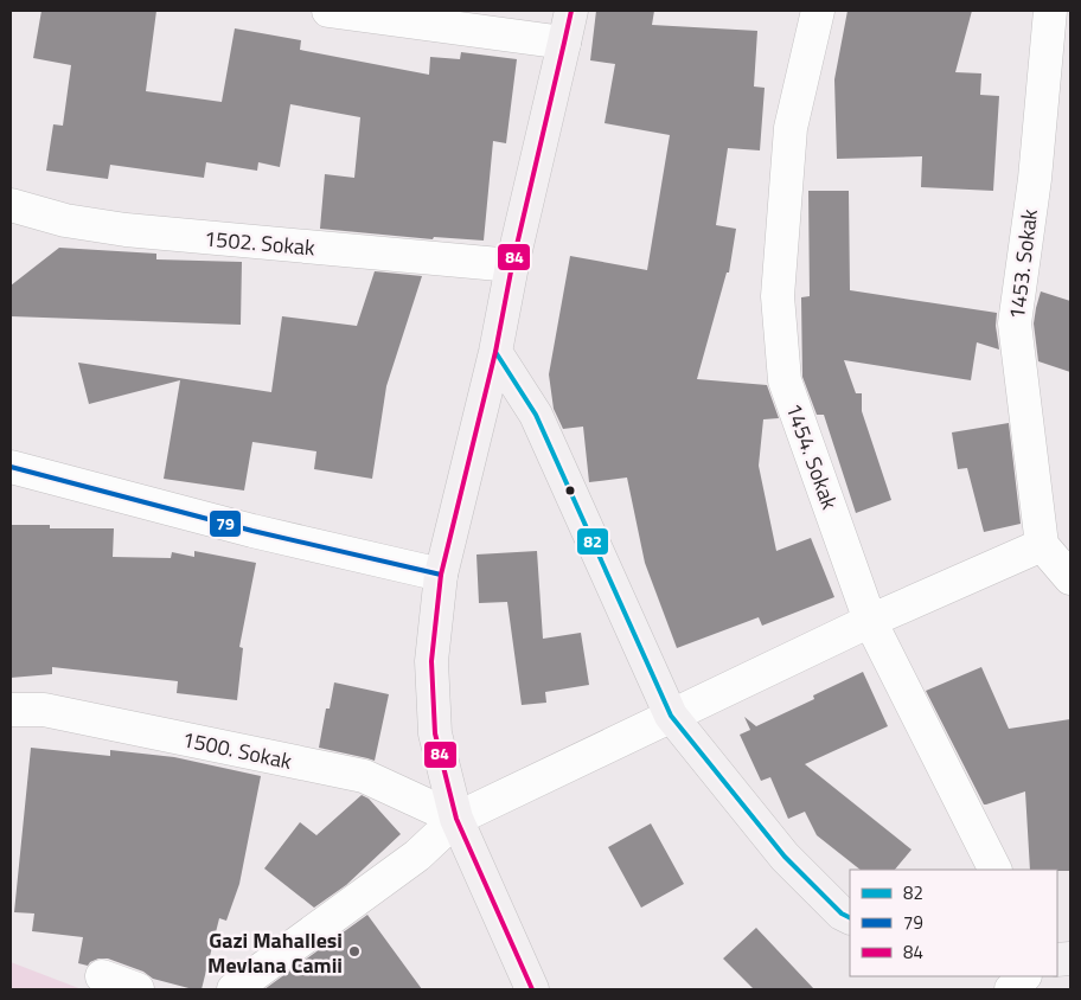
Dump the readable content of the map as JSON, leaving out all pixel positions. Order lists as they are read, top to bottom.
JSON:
{
  "streets": {
    "street": [
      "1502. Sokak",
      "1453. Sokak",
      "1454. Sokak",
      "1500. Sokak"
    ]
  },
  "places": ["Gazi Mahallesi Mevlana Camii"],
  "lines": ["transit line 84", "transit line 82", "transit line 79"],
  "legend": ["82", "79", "84"]
}
